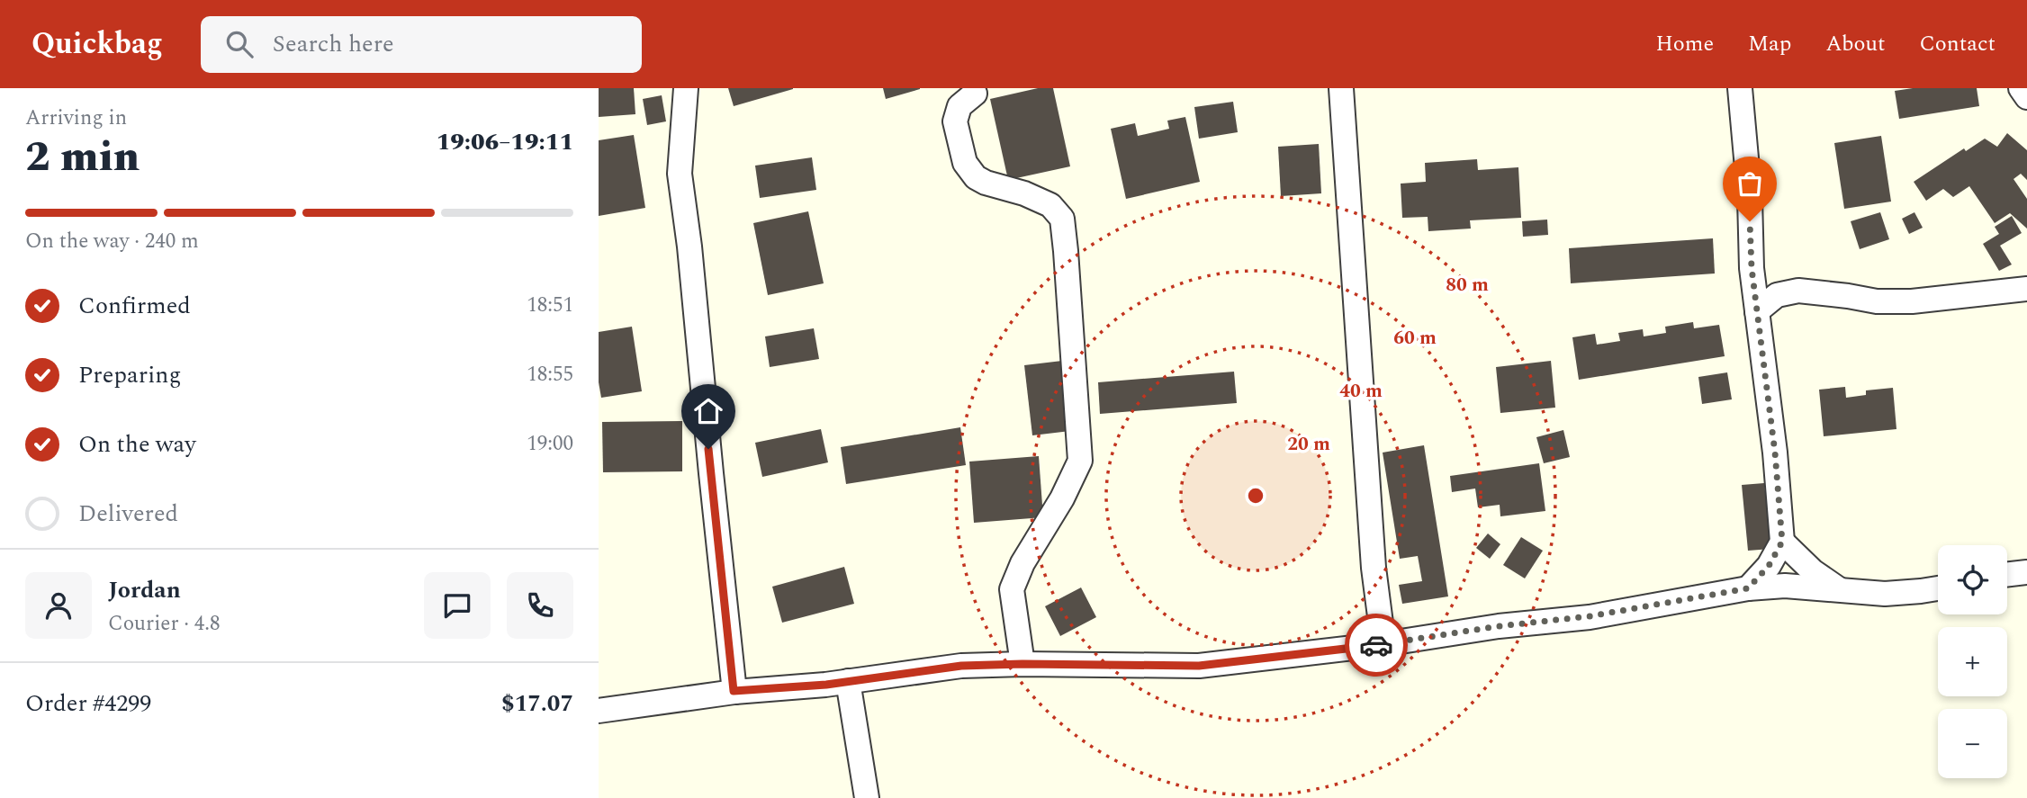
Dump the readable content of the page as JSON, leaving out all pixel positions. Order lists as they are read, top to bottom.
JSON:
{
  "page": {
    "header": "Quickbag",
    "search": "Search here",
    "nav": [
      "Home",
      "Map",
      "About",
      "Contact"
    ],
    "heading": ["2 min", "Arriving in", "19:06–19:11"],
    "panel": [
      "Jordan",
      "Courier · 4.8",
      "Order #4299",
      "$17.07"
    ],
    "bar": "On the way · 240 m",
    "list": [
      ["Confirmed", "18:51"],
      ["Preparing", "18:55"],
      ["On the way", "19:00"],
      "Delivered"
    ],
    "map_buttons": ["+", "−"]
  },
  "rings": [
    "80 m",
    "60 m",
    "40 m",
    "20 m"
  ]
}
